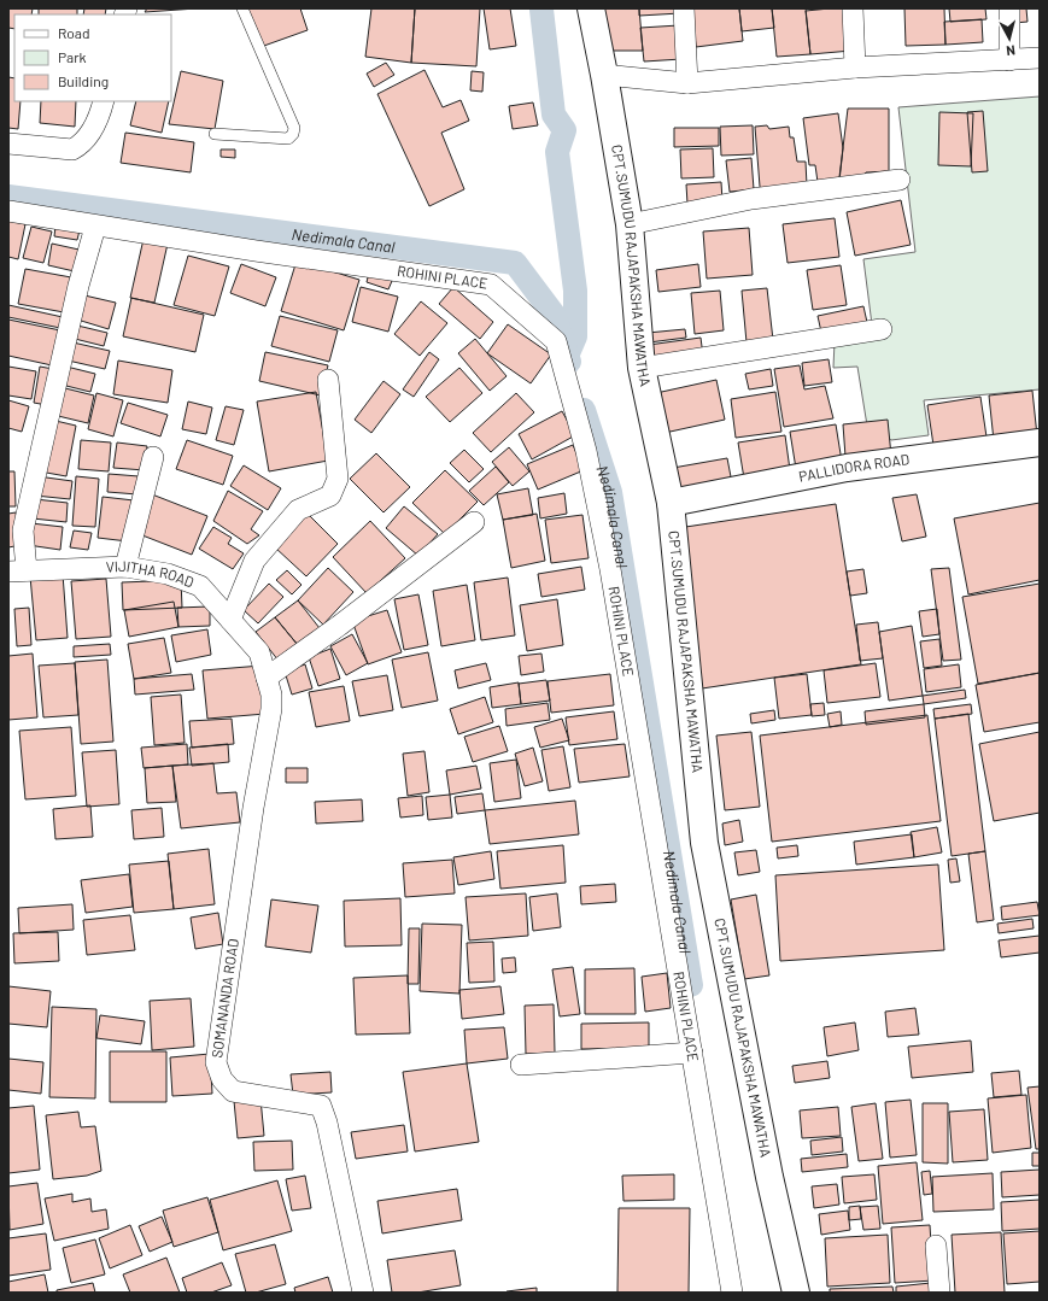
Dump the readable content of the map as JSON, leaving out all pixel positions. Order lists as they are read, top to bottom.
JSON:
{
  "streets": {
    "main road": ["CPT.SUMUDU RAJAPAKSHA MAWATHA", "PALLIDORA ROAD"],
    "street": ["ROHINI PLACE", "VIJITHA ROAD", "SOMANANDA ROAD"]
  },
  "crossings": [
    ["CPT.SUMUDU RAJAPAKSHA MAWATHA", "PALLIDORA ROAD"],
    ["VIJITHA ROAD", "SOMANANDA ROAD"]
  ],
  "water": ["Nedimala Canal"],
  "legend": ["Road", "Park", "Building"],
  "north": "bottom"
}
